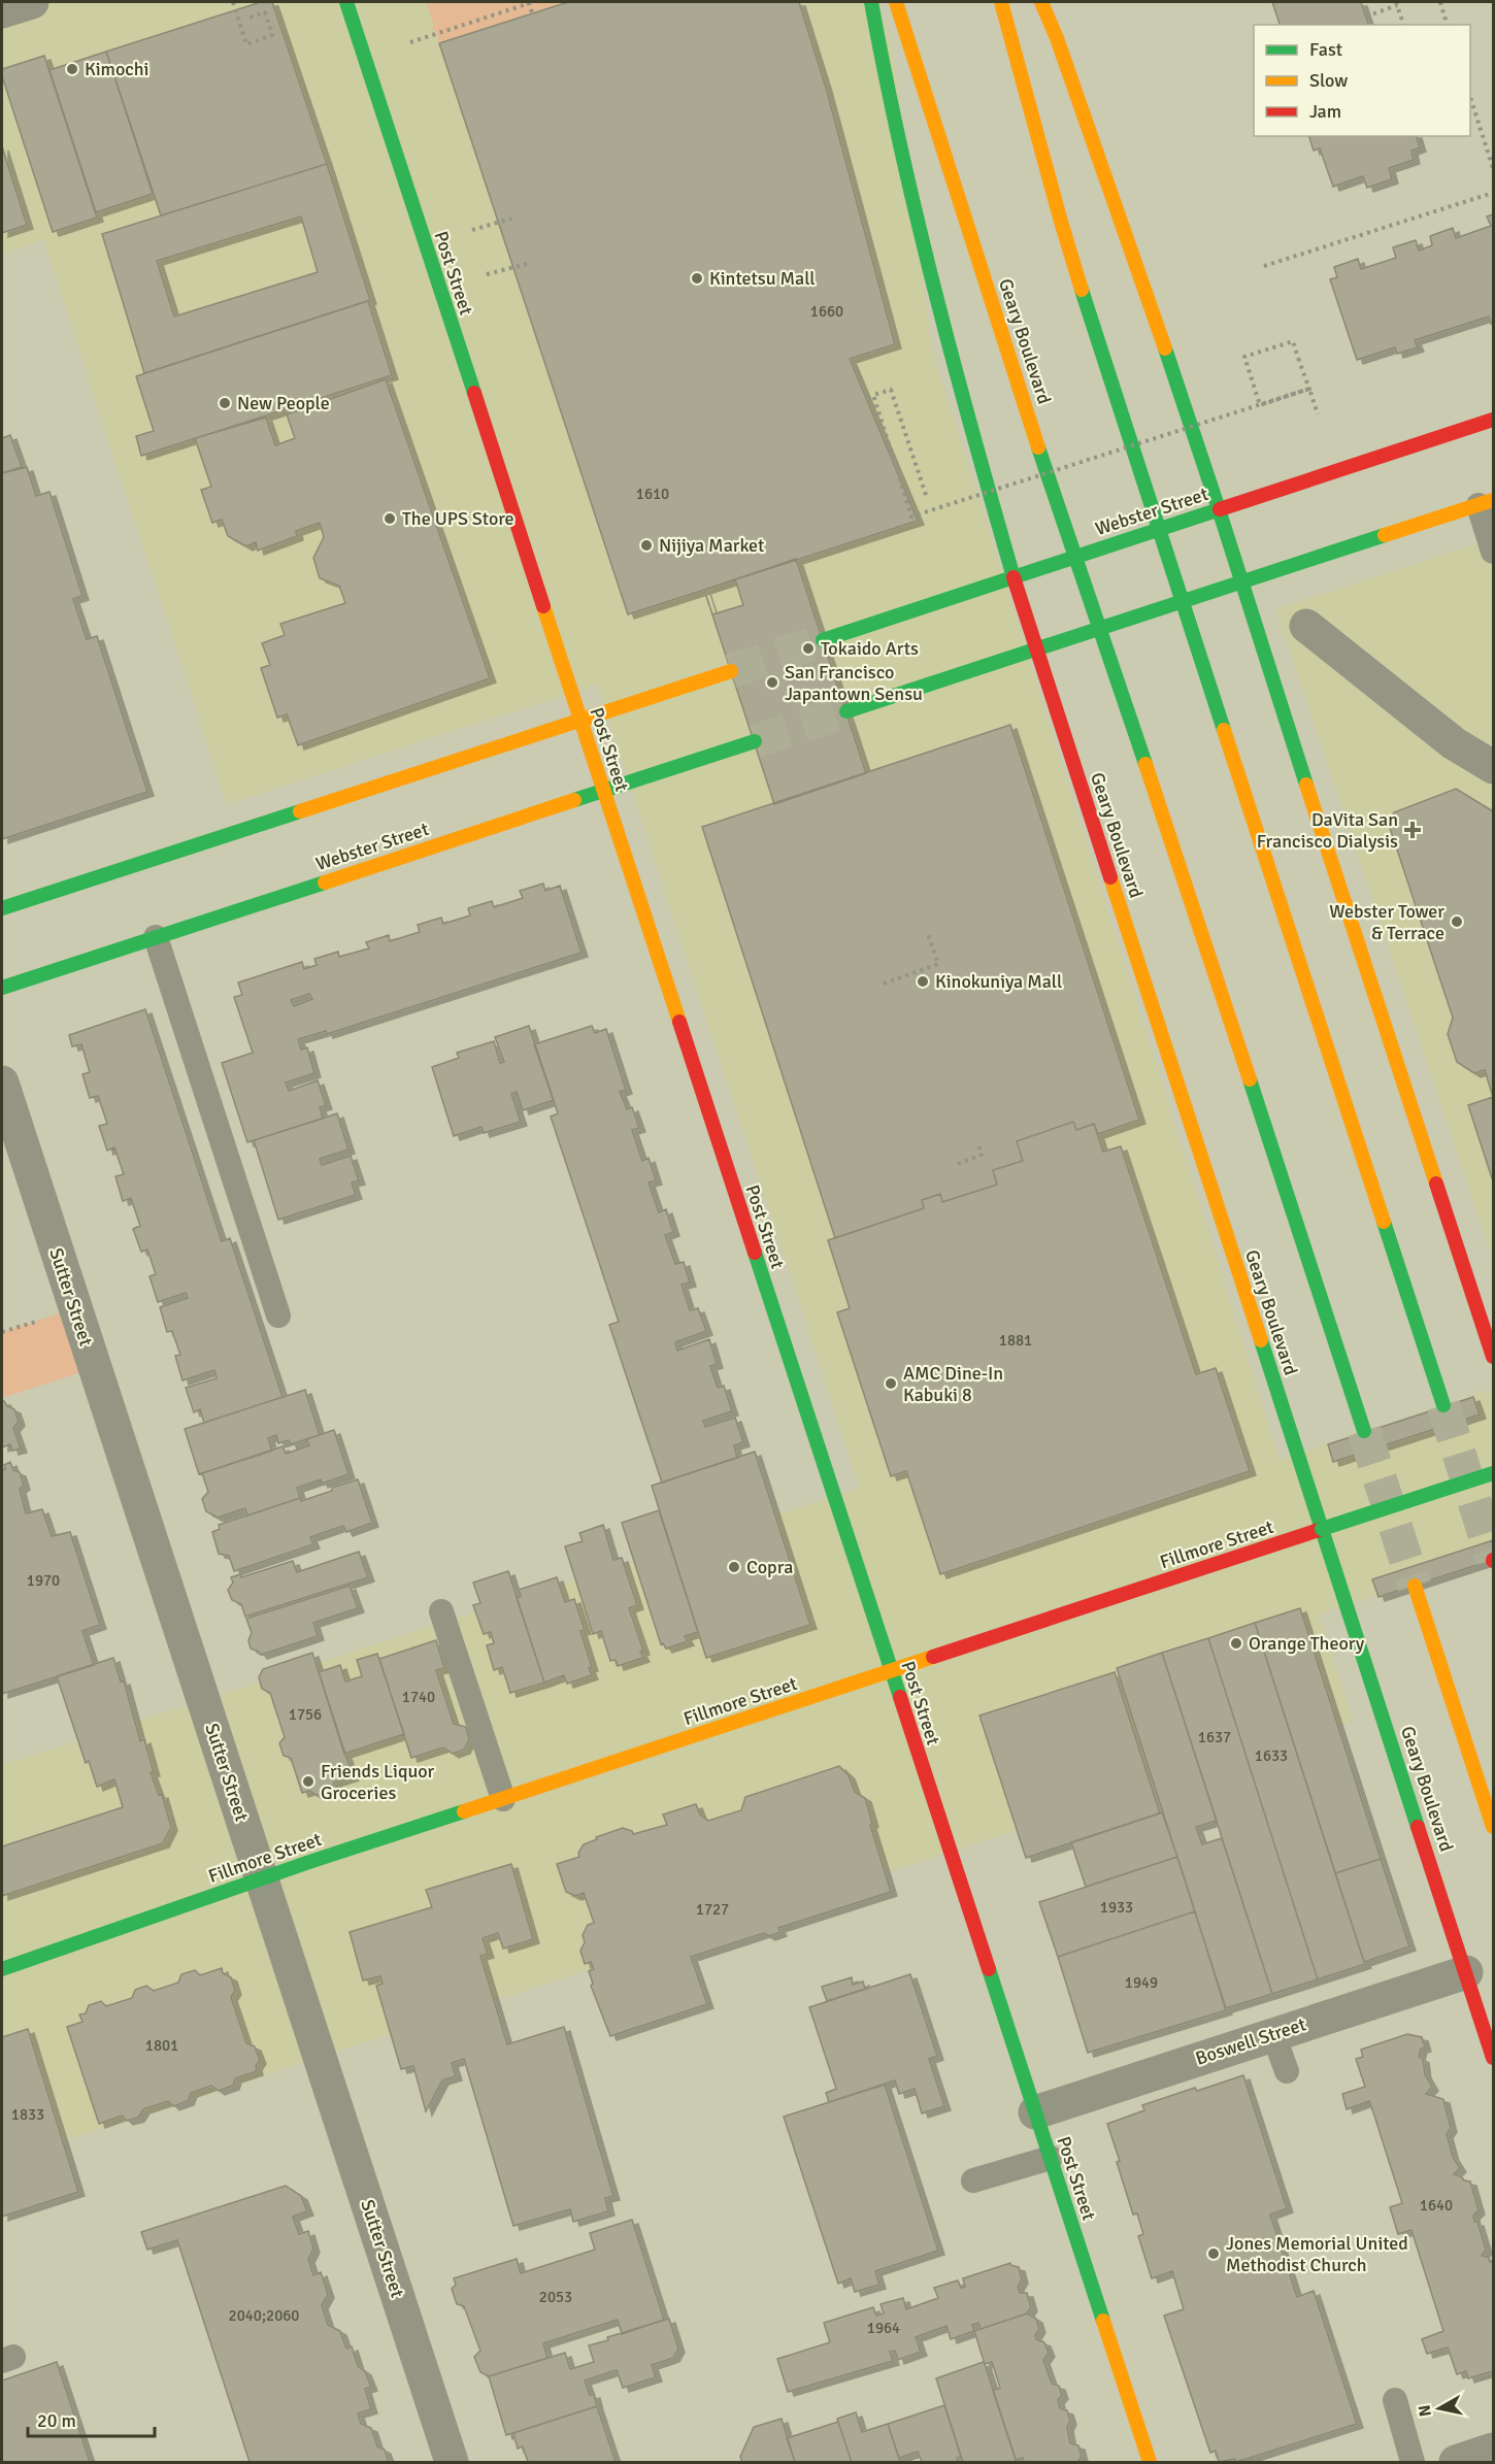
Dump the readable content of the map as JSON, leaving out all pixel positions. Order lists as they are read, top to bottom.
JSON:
{
  "streets": {
    "main road": [
      "Post Street",
      "Geary Boulevard",
      "Webster Street",
      "Fillmore Street"
    ],
    "street": ["Sutter Street", "Boswell Street"]
  },
  "crossings": [
    ["Post Street", "Webster Street"],
    ["Post Street", "Fillmore Street"],
    ["Post Street", "Boswell Street"],
    ["Geary Boulevard", "Webster Street"],
    ["Geary Boulevard", "Fillmore Street"],
    ["Geary Boulevard", "Boswell Street"],
    ["Sutter Street", "Fillmore Street"]
  ],
  "places": {
    "other": [
      "Kimochi",
      "Kintetsu Mall",
      "New People",
      "The UPS Store",
      "Nijiya Market",
      "Tokaido Arts",
      "San Francisco Japantown Sensu",
      "Webster Tower & Terrace",
      "Kinokuniya Mall",
      "AMC Dine-In Kabuki 8",
      "Copra",
      "Orange Theory",
      "Friends Liquor Groceries",
      "Jones Memorial United Methodist Church"
    ],
    "health": ["DaVita San Francisco Dialysis"]
  },
  "house_numbers": [
    "1660",
    "1610",
    "1881",
    "1970",
    "1740",
    "1756",
    "1637",
    "1633",
    "1933",
    "1727",
    "1949",
    "1801",
    "1833",
    "1640",
    "2053",
    "2040;2060",
    "1964"
  ],
  "legend": ["Fast", "Slow", "Jam"],
  "scale_bar": "20 m",
  "north": "left"
}
